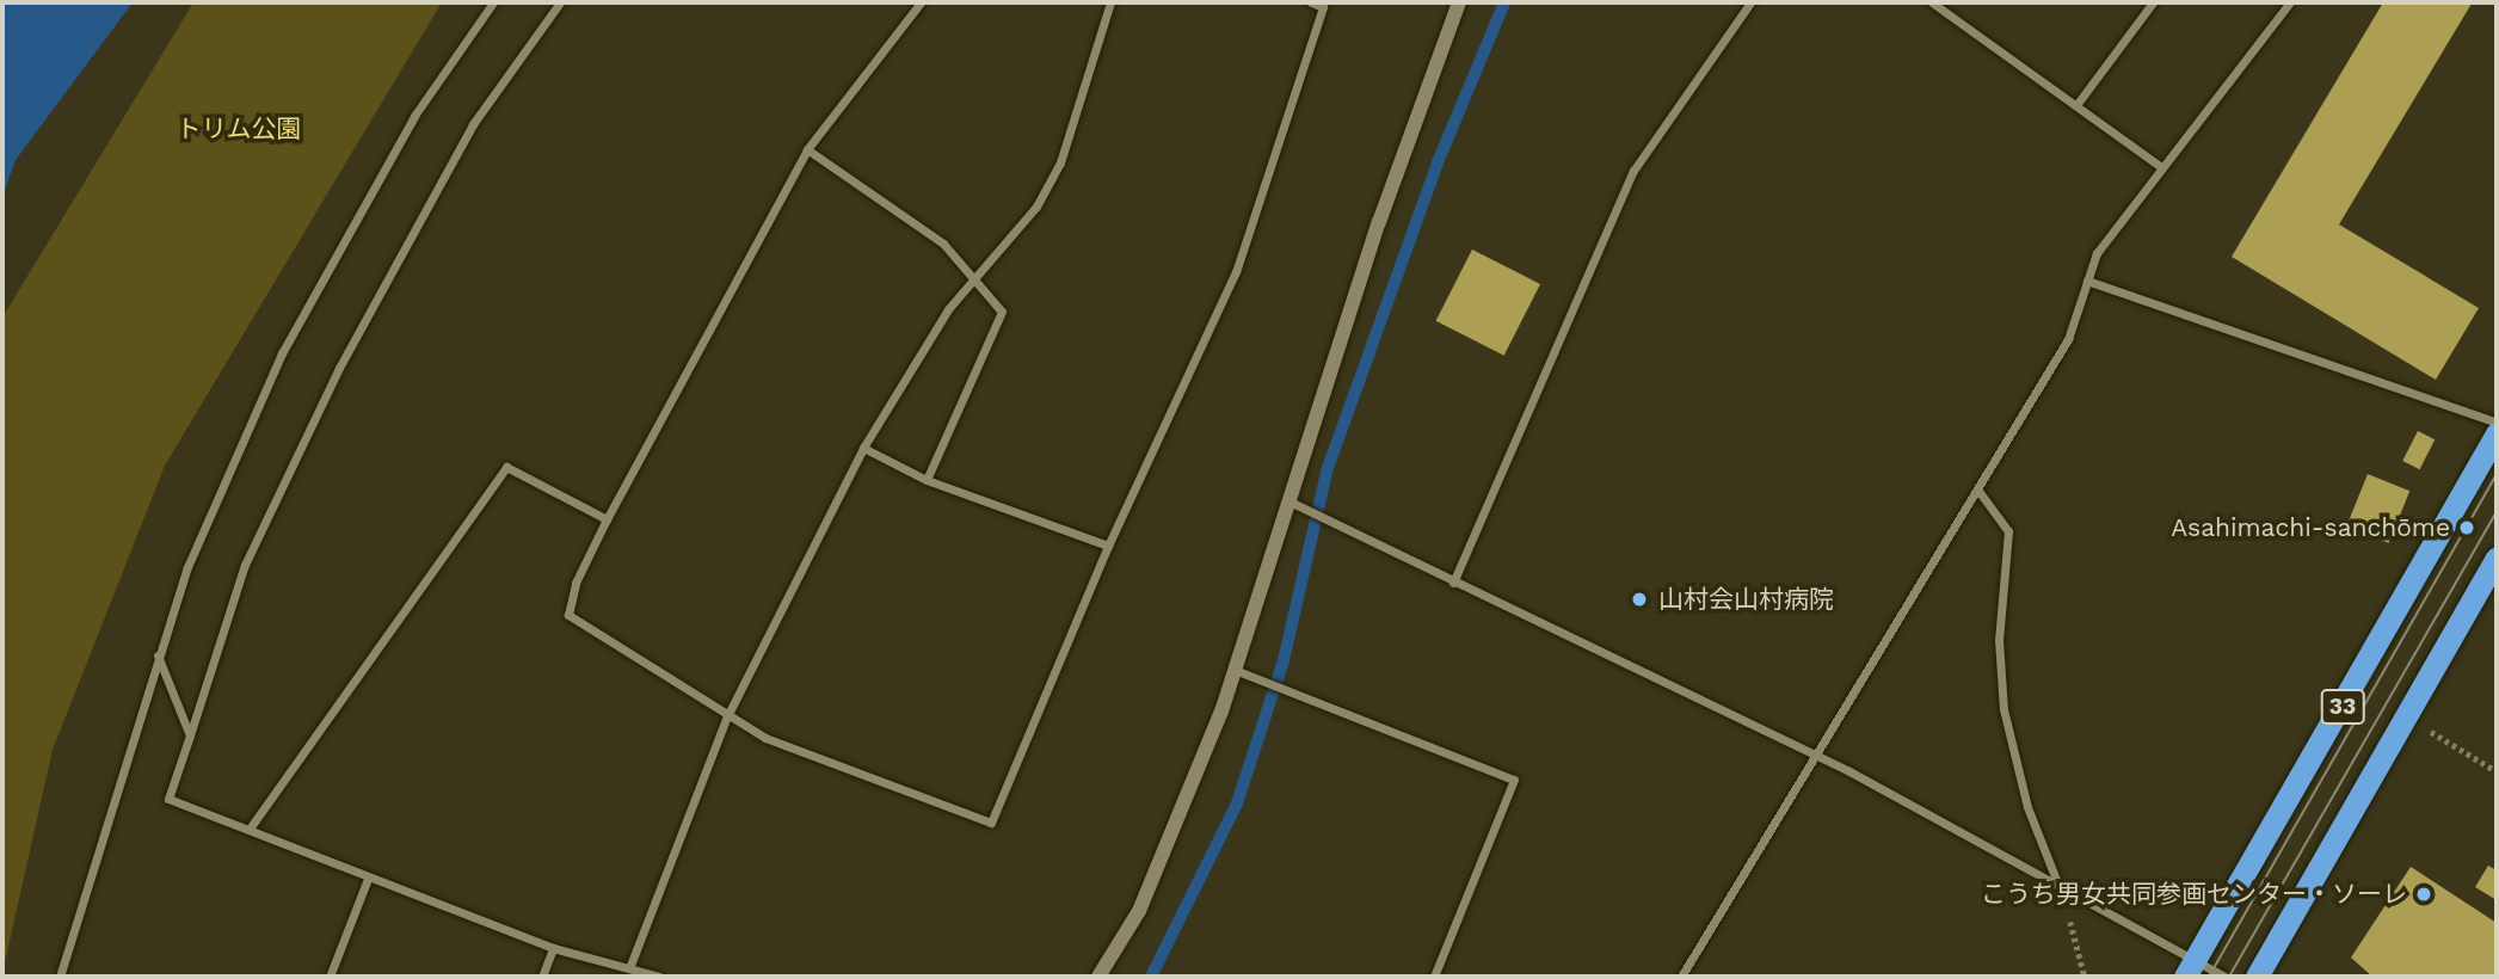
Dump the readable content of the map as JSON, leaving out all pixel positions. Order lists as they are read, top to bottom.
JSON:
{
  "streets": {
    "highway": ["33"]
  },
  "parks": ["トリム公園"],
  "places": ["Asahimachi-sanchōme", "山村会山村病院", "こうち男女共同参画センター・ソーレ"]
}
